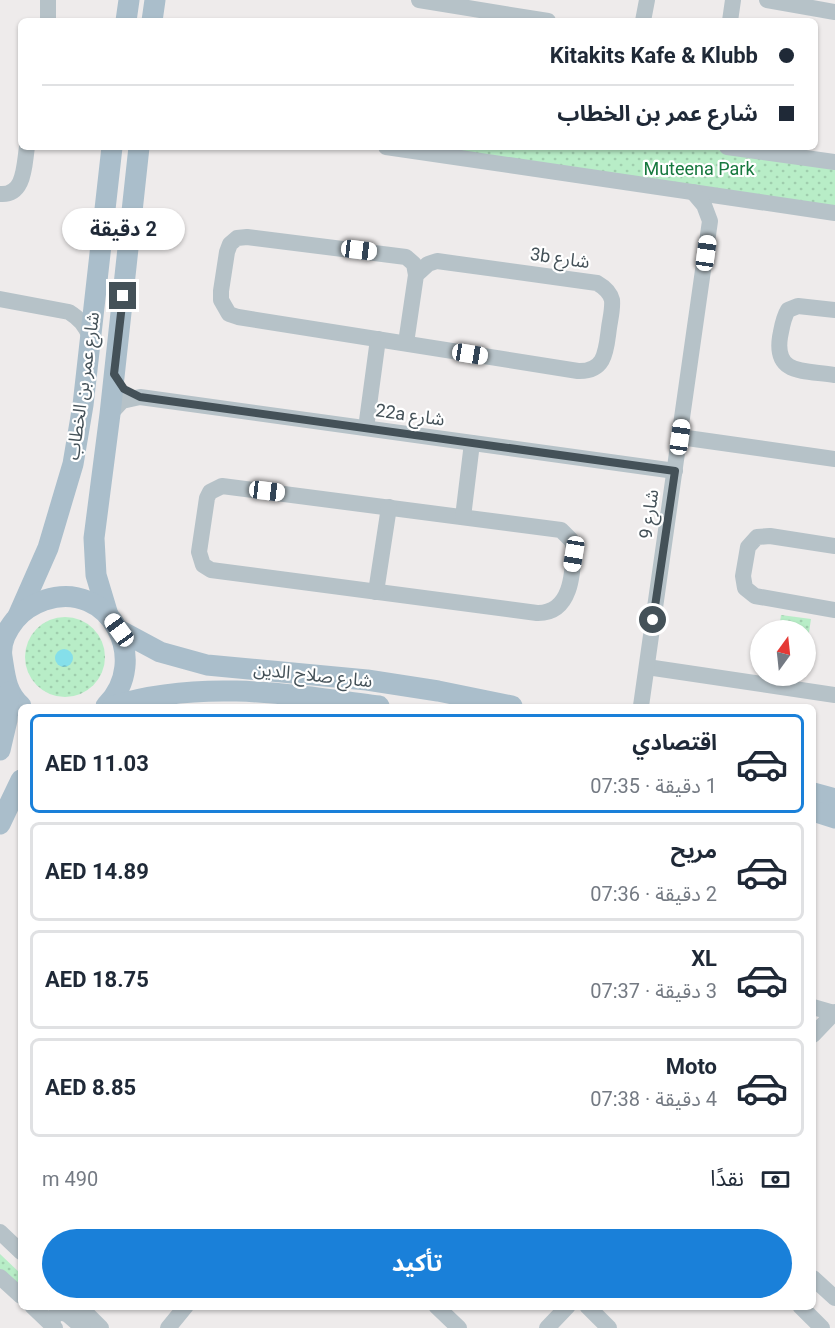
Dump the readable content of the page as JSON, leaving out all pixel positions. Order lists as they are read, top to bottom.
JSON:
{
  "streets": {
    "main road": ["شارع عمر بن الخطاب", "شارع صلاح الدين"],
    "street": ["3b شارع", "22a شارع", "شارع 9"]
  },
  "crossings": [
    ["شارع عمر بن الخطاب", "شارع صلاح الدين"],
    ["22a شارع", "شارع 9"]
  ],
  "parks": ["Muteena Park"],
  "north": "top",
  "page": {
    "banner": ["Kitakits Kafe & Klubb", "شارع عمر بن الخطاب"],
    "bubble": "2 دقيقة",
    "list": [
      {
        "name": "اقتصادي",
        "note": "1 دقيقة · 07:35",
        "value": "AED 11.03"
      },
      {
        "name": "مريح",
        "note": "2 دقيقة · 07:36",
        "value": "AED 14.89"
      },
      {
        "name": "XL",
        "note": "3 دقيقة · 07:37",
        "value": "AED 18.75"
      },
      {
        "name": "Moto",
        "note": "4 دقيقة · 07:38",
        "value": "AED 8.85"
      }
    ],
    "pay": ["نقدًا", "490 m"],
    "buttons": "تأكيد"
  }
}
